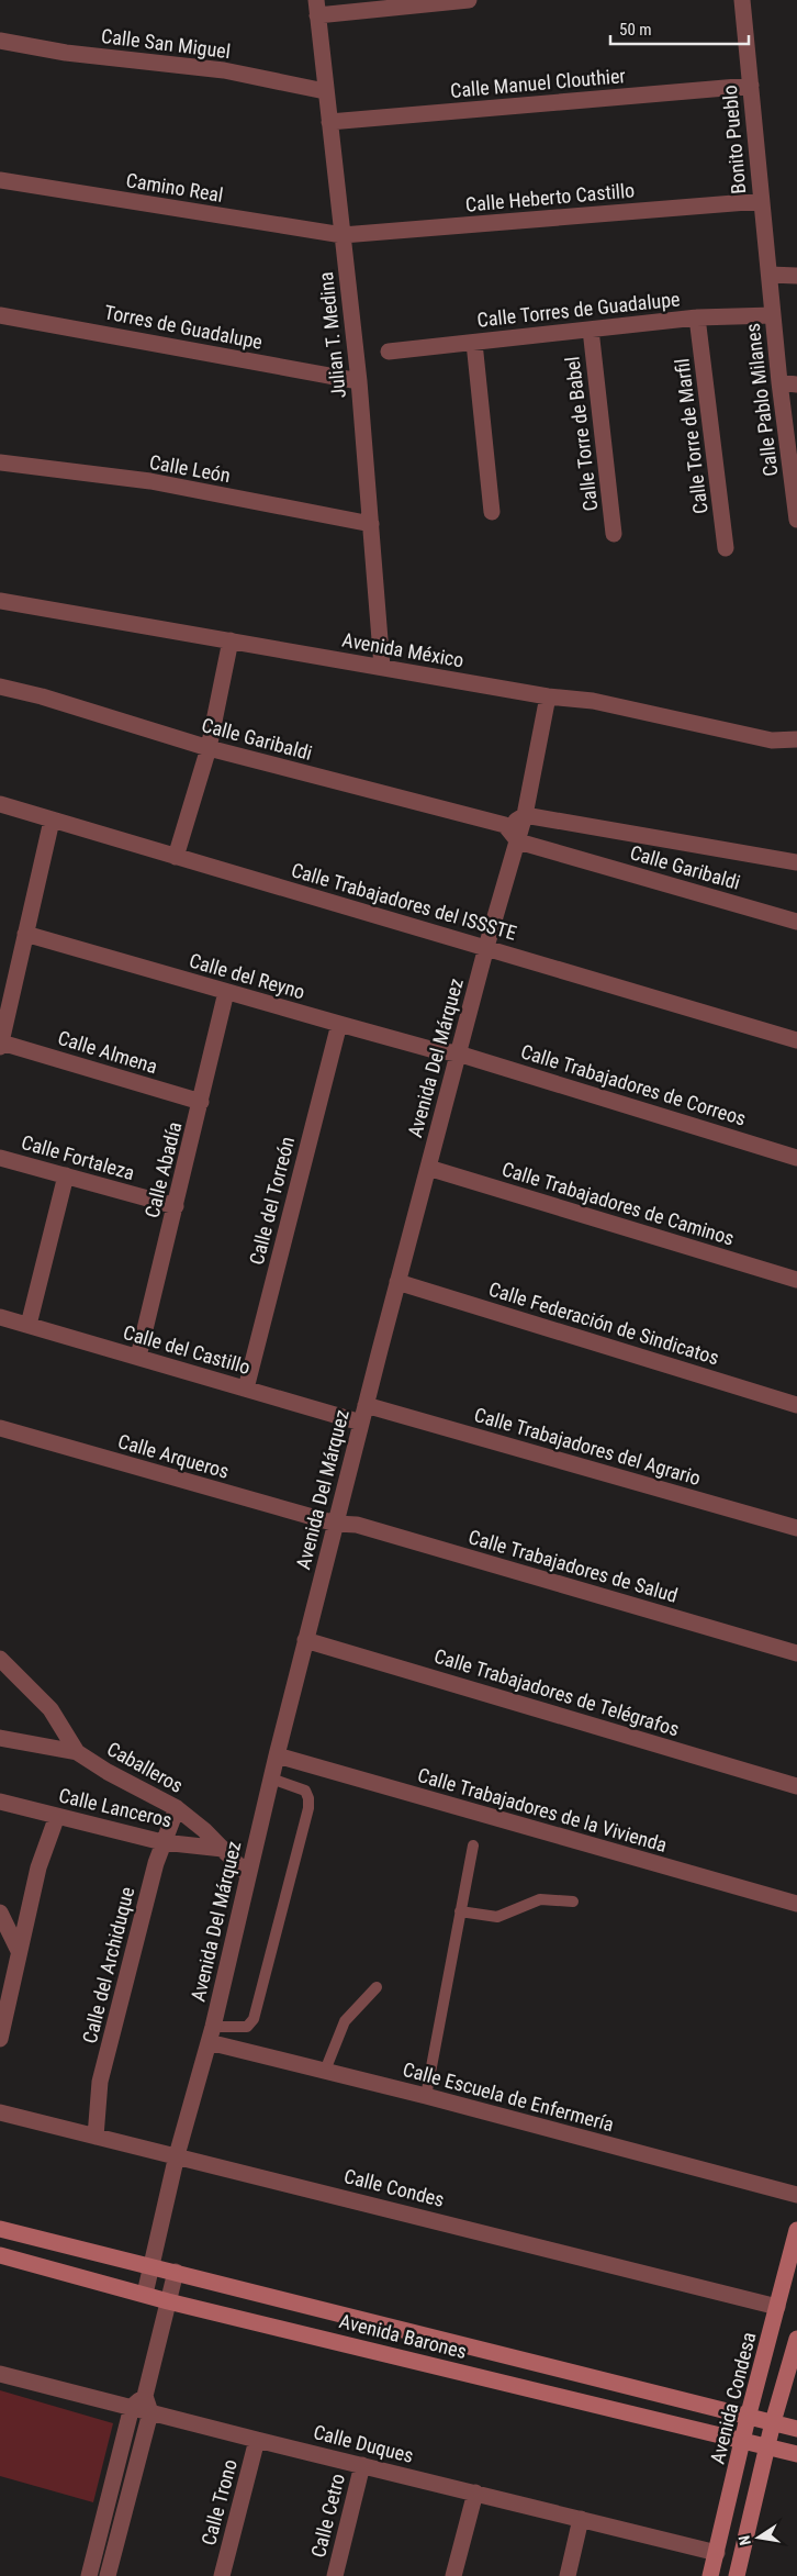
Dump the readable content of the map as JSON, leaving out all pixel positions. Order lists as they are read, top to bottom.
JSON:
{
  "streets": {
    "main road": ["Avenida Barones", "Avenida Condesa"],
    "street": [
      "Calle San Miguel",
      "Calle Manuel Clouthier",
      "Bonito Pueblo",
      "Camino Real",
      "Calle Heberto Castillo",
      "Calle Torres de Guadalupe",
      "Torres de Guadalupe",
      "Julian T. Medina",
      "Calle Pablo Milanes",
      "Calle Torre de Babel",
      "Calle Torre de Marfil",
      "Calle León",
      "Avenida México",
      "Calle Garibaldi",
      "Calle Trabajadores del ISSSTE",
      "Calle del Reyno",
      "Calle Almena",
      "Avenida Del Márquez",
      "Calle Trabajadores de Correos",
      "Calle Fortaleza",
      "Calle Abadía",
      "Calle del Torreón",
      "Calle Trabajadores de Caminos",
      "Calle Federación de Sindicatos",
      "Calle del Castillo",
      "Calle Trabajadores del Agrario",
      "Calle Arqueros",
      "Calle Trabajadores de Salud",
      "Calle Trabajadores de Telégrafos",
      "Caballeros",
      "Calle Lanceros",
      "Calle Trabajadores de la Vivienda",
      "Calle del Archiduque",
      "Calle Escuela de Enfermería",
      "Calle Condes",
      "Calle Duques",
      "Calle Trono",
      "Calle Cetro"
    ]
  },
  "crossings": [
    ["Calle San Miguel", "Julian T. Medina"],
    ["Calle Manuel Clouthier", "Bonito Pueblo"],
    ["Calle Manuel Clouthier", "Julian T. Medina"],
    ["Bonito Pueblo", "Calle Heberto Castillo"],
    ["Bonito Pueblo", "Calle Pablo Milanes"],
    ["Camino Real", "Calle Heberto Castillo"],
    ["Camino Real", "Julian T. Medina"],
    ["Calle Heberto Castillo", "Julian T. Medina"],
    ["Calle Torres de Guadalupe", "Calle Pablo Milanes"],
    ["Calle Torres de Guadalupe", "Calle Torre de Babel"],
    ["Calle Torres de Guadalupe", "Calle Torre de Marfil"],
    ["Torres de Guadalupe", "Julian T. Medina"],
    ["Julian T. Medina", "Calle León"],
    ["Julian T. Medina", "Avenida México"],
    ["Avenida México", "Avenida Del Márquez"],
    ["Calle Garibaldi", "Avenida Del Márquez"],
    ["Calle Trabajadores del ISSSTE", "Avenida Del Márquez"],
    ["Calle del Reyno", "Avenida Del Márquez"],
    ["Calle del Reyno", "Calle Trabajadores de Correos"],
    ["Calle del Reyno", "Calle Abadía"],
    ["Calle del Reyno", "Calle del Torreón"],
    ["Calle Almena", "Calle Abadía"],
    ["Avenida Del Márquez", "Calle Trabajadores de Correos"],
    ["Avenida Del Márquez", "Calle Trabajadores de Caminos"],
    ["Avenida Del Márquez", "Calle Federación de Sindicatos"],
    ["Avenida Del Márquez", "Calle del Castillo"],
    ["Avenida Del Márquez", "Calle Trabajadores del Agrario"],
    ["Avenida Del Márquez", "Calle Arqueros"],
    ["Avenida Del Márquez", "Calle Trabajadores de Salud"],
    ["Avenida Del Márquez", "Calle Trabajadores de Telégrafos"],
    ["Avenida Del Márquez", "Caballeros"],
    ["Avenida Del Márquez", "Calle Trabajadores de la Vivienda"],
    ["Avenida Del Márquez", "Calle Escuela de Enfermería"],
    ["Avenida Del Márquez", "Calle Condes"],
    ["Avenida Del Márquez", "Avenida Barones"],
    ["Calle Fortaleza", "Calle Abadía"],
    ["Calle Abadía", "Calle del Castillo"],
    ["Calle del Torreón", "Calle del Castillo"],
    ["Calle Arqueros", "Calle Trabajadores de Salud"],
    ["Caballeros", "Calle Lanceros"],
    ["Caballeros", "Calle del Archiduque"],
    ["Calle Lanceros", "Calle del Archiduque"],
    ["Calle del Archiduque", "Calle Condes"],
    ["Calle Condes", "Avenida Condesa"],
    ["Avenida Barones", "Avenida Condesa"],
    ["Avenida Condesa", "Calle Duques"],
    ["Calle Duques", "Calle Trono"],
    ["Calle Duques", "Calle Cetro"]
  ],
  "scale_bar": "50 m",
  "north": "left"
}
